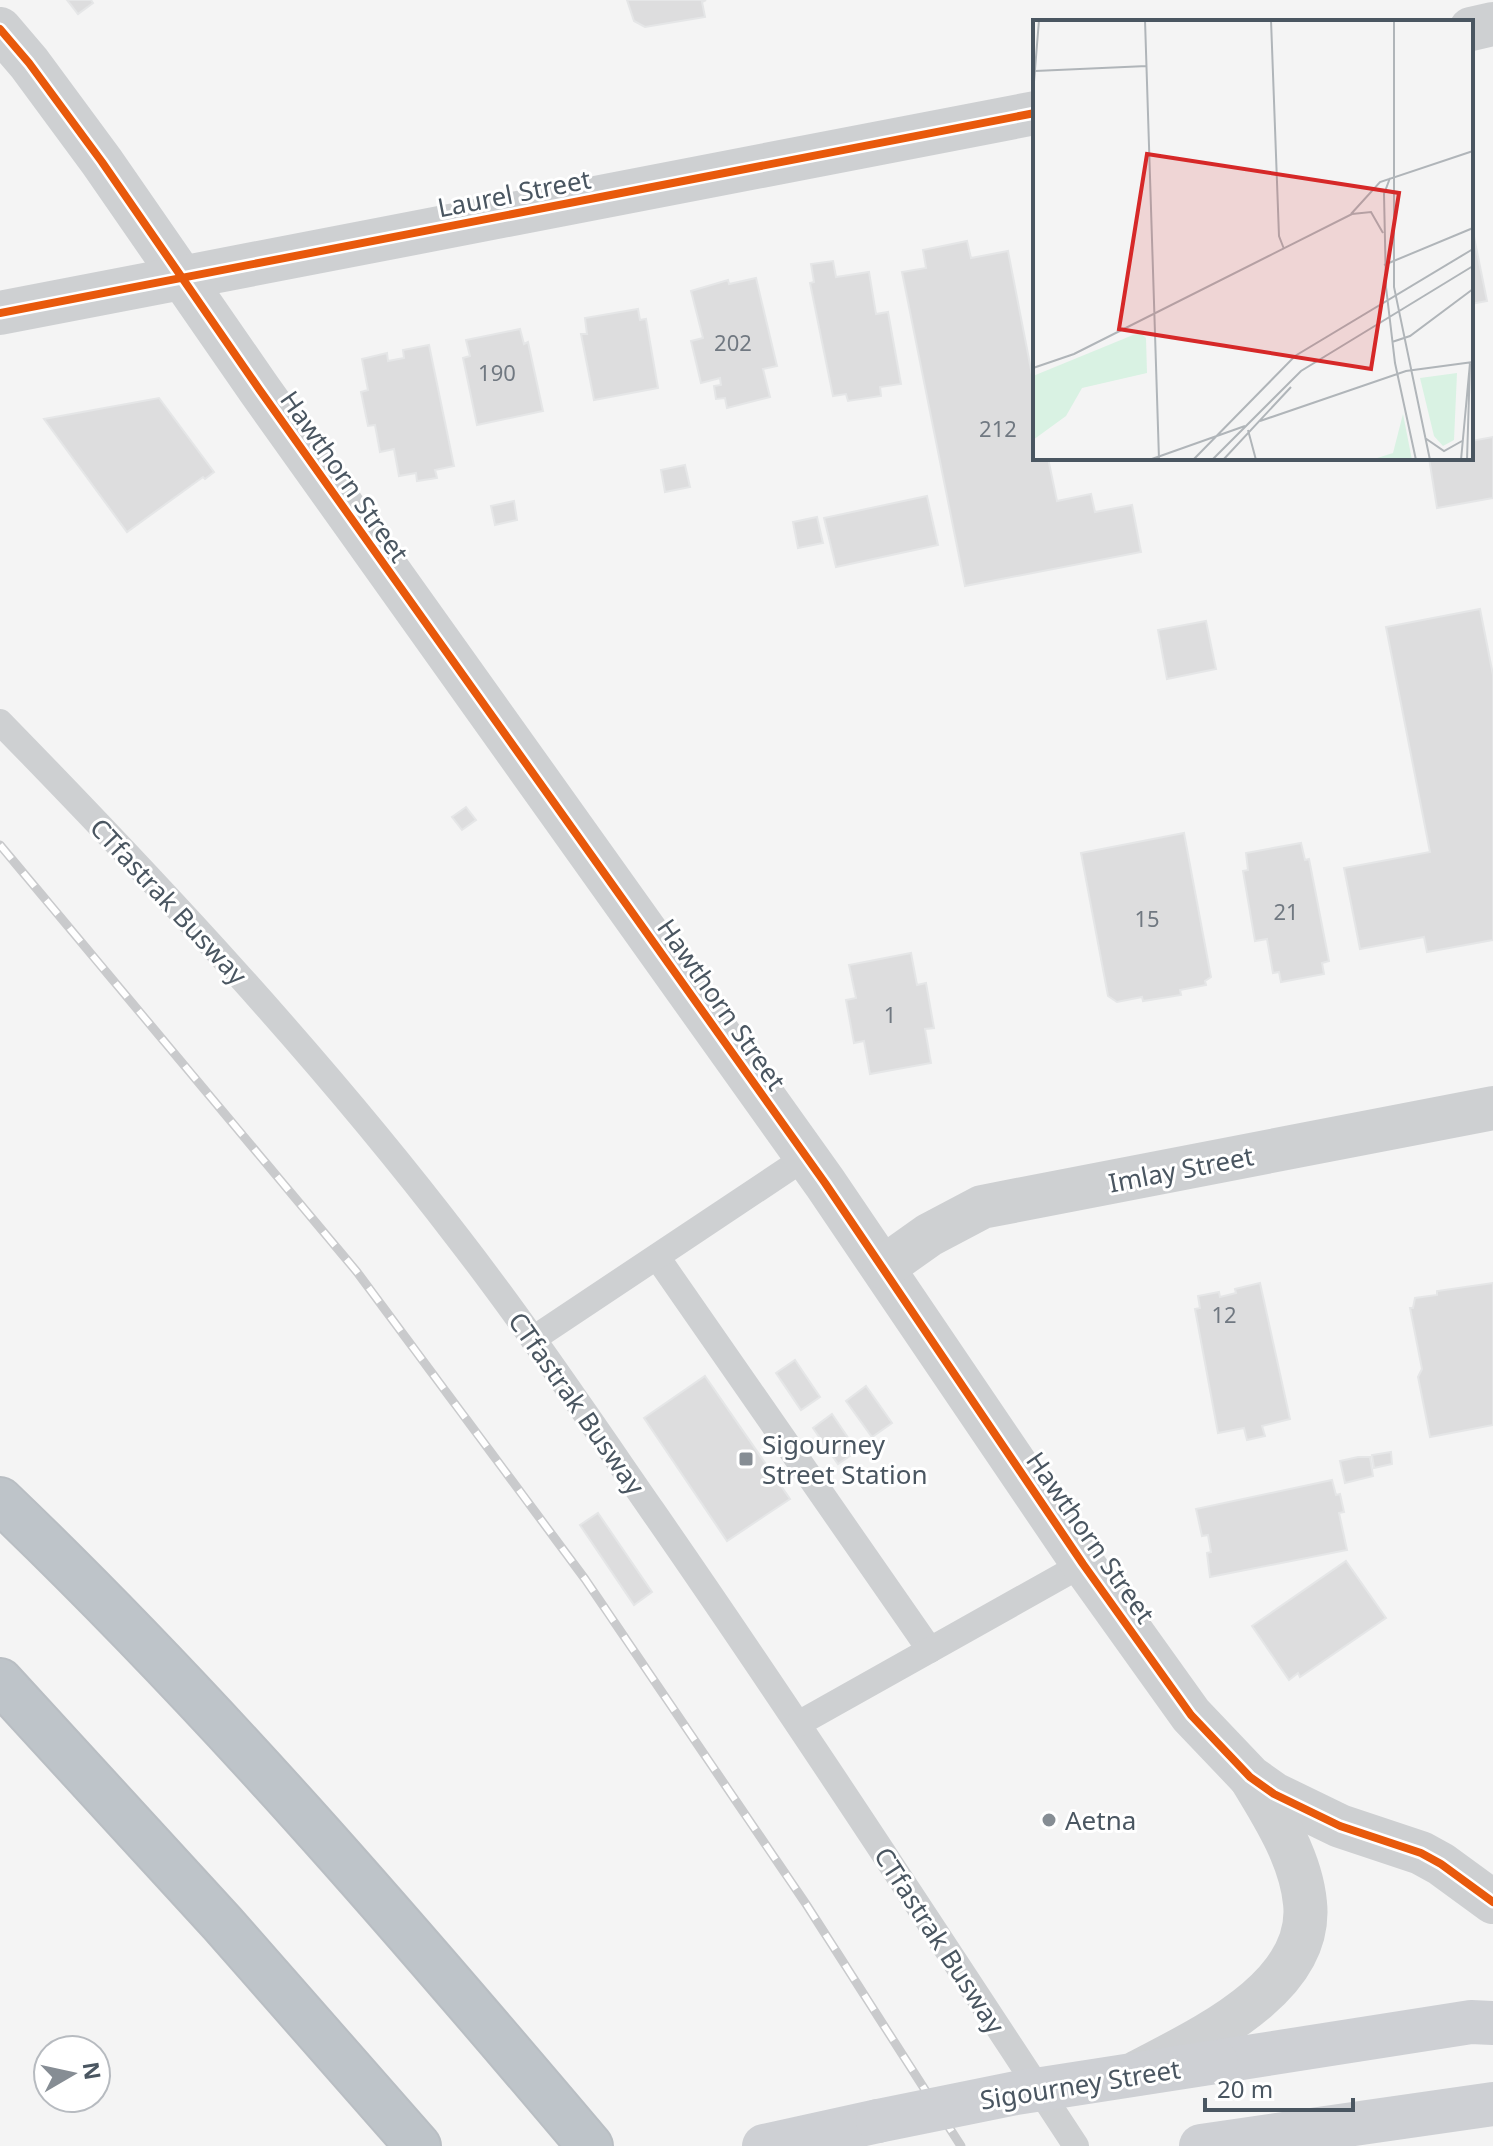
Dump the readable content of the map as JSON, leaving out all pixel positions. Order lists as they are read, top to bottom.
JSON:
{
  "streets": {
    "main road": ["Sigourney Street"],
    "street": ["Laurel Street", "Hawthorn Street", "Imlay Street"],
    "lane": ["CTfastrak Busway"]
  },
  "crossings": [
    ["Laurel Street", "Hawthorn Street"],
    ["Hawthorn Street", "Imlay Street"],
    ["Hawthorn Street", "Sigourney Street"]
  ],
  "places": {
    "transit": ["Sigourney Street Station"],
    "other": ["Aetna"]
  },
  "house_numbers": [
    "202",
    "190",
    "212",
    "21",
    "15",
    "1",
    "12"
  ],
  "scale_bar": "20 m",
  "north": "right"
}
